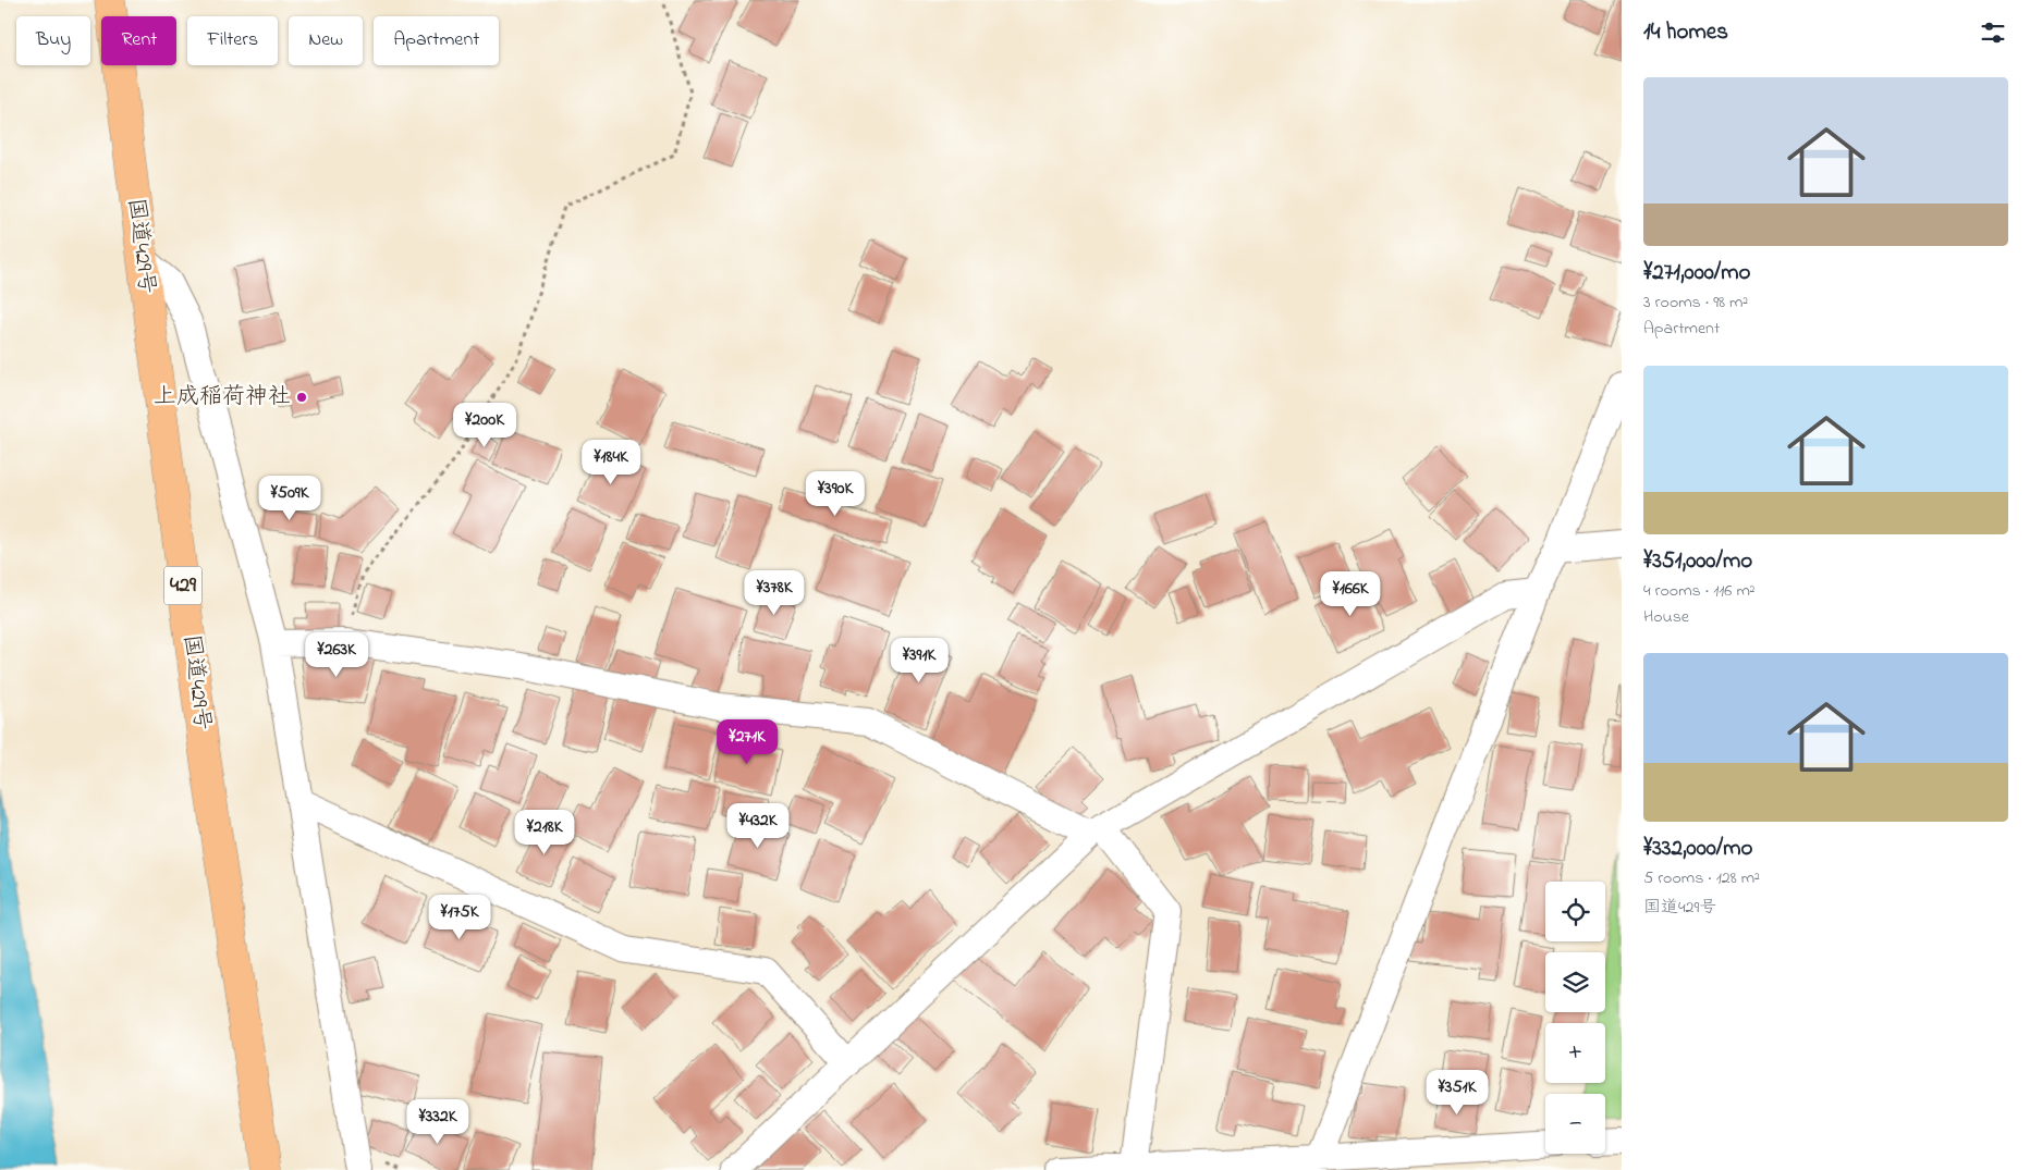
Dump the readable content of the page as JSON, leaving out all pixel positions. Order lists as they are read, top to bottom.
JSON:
{
  "streets": {
    "highway": ["国道429号", "429"]
  },
  "places": ["上成稲荷神社"],
  "page": {
    "heading": "14 homes",
    "chip": [
      "Buy",
      "Rent",
      "Filters",
      "New",
      "Apartment"
    ],
    "list": [
      {
        "name": "¥271,000/mo",
        "note": "3 rooms · 98 m² · Apartment"
      },
      {
        "name": "¥351,000/mo",
        "note": "4 rooms · 116 m² · House"
      },
      {
        "name": "¥332,000/mo",
        "note": "5 rooms · 128 m² · 国道429号"
      }
    ],
    "price": [
      "¥200K",
      "¥184K",
      "¥390K",
      "¥509K",
      "¥378K",
      "¥166K",
      "¥263K",
      "¥391K",
      "¥271K",
      "¥432K",
      "¥218K",
      "¥175K",
      "¥351K",
      "¥332K"
    ],
    "map_buttons": ["+", "−"]
  }
}
